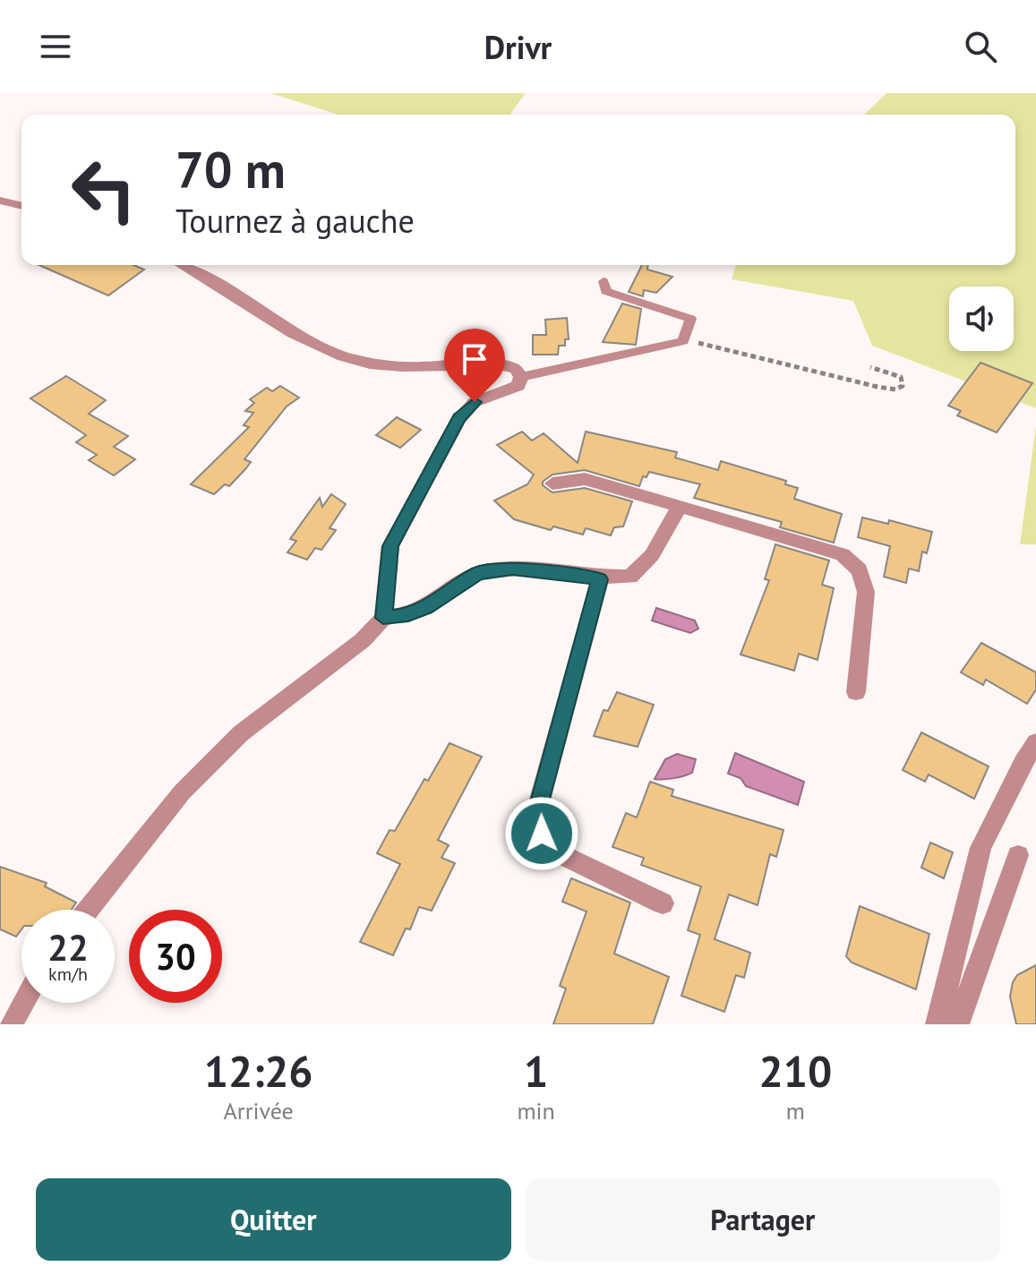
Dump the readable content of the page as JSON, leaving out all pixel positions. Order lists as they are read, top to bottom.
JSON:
{
  "page": {
    "header": "Drivr",
    "turn": ["70 m", "Tournez à gauche"],
    "speed": "22 km/h",
    "limit": "30",
    "eta": [
      "12:26",
      "Arrivée",
      "1",
      "min",
      "210",
      "m"
    ],
    "buttons": ["Quitter", "Partager"]
  }
}
